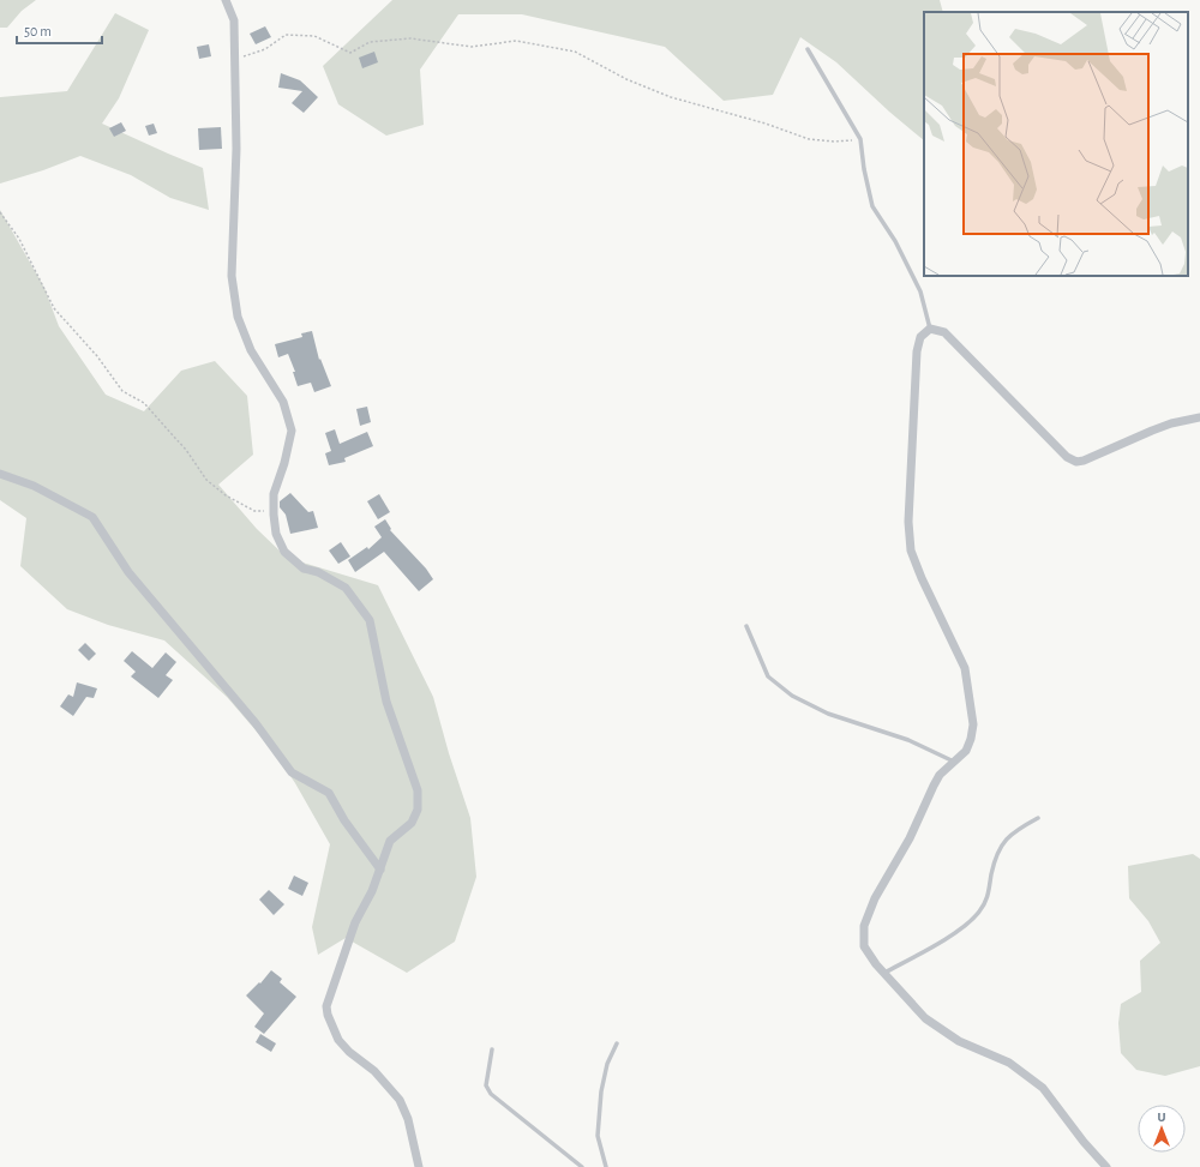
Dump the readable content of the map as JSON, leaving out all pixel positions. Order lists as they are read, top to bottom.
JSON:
{
  "scale_bar": "50 m",
  "north": "top"
}
